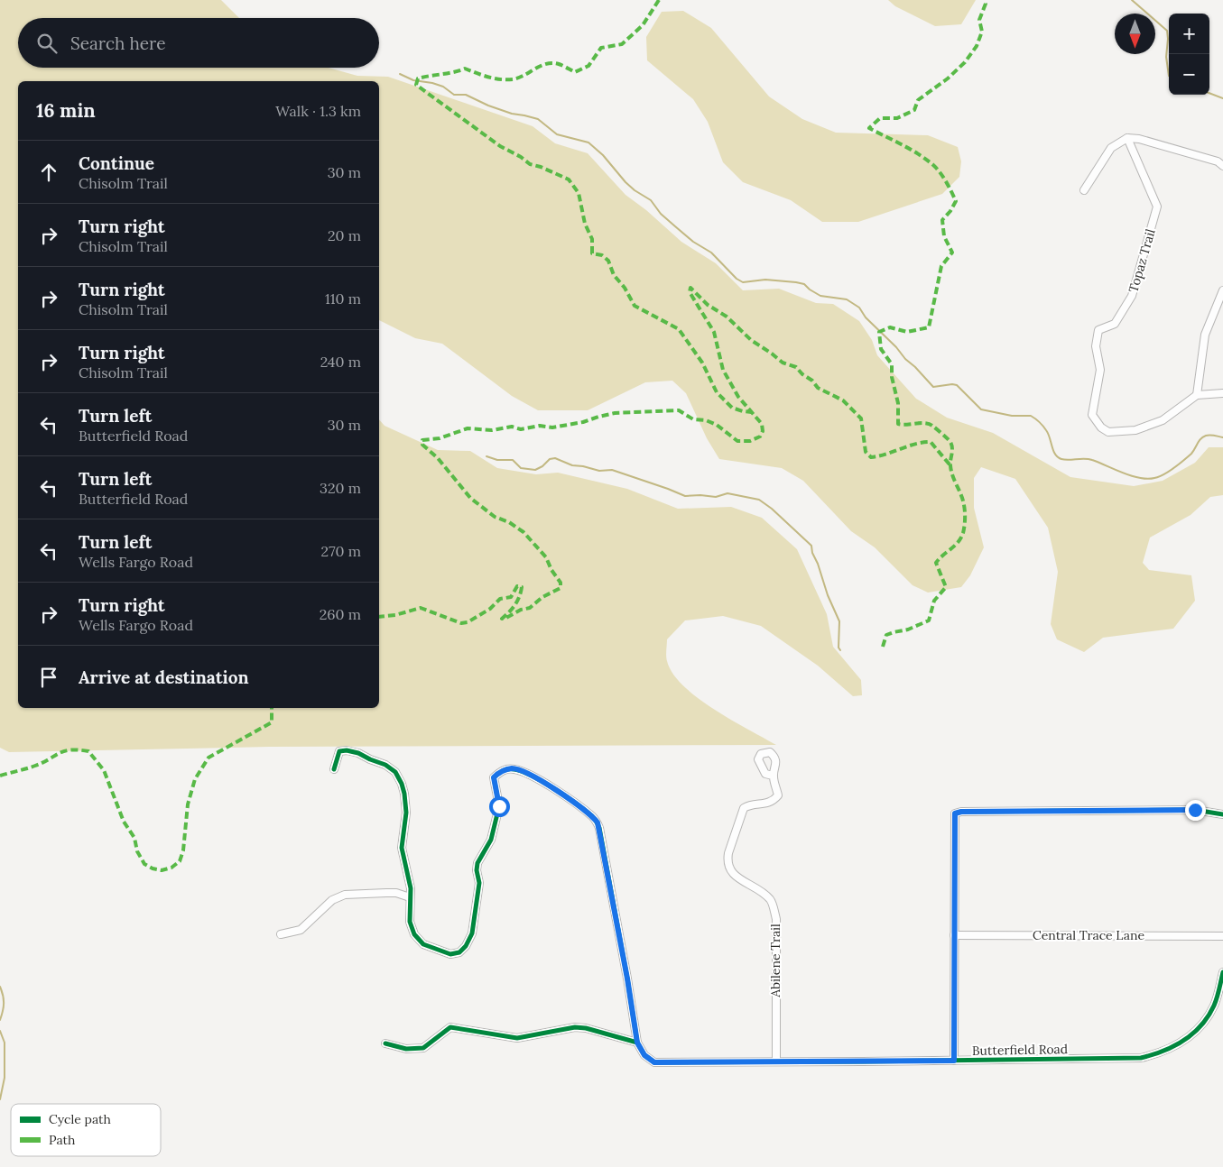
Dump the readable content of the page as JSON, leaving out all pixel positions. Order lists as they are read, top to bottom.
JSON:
{
  "streets": {
    "street": [
      "Topaz Trail",
      "Central Trace Lane",
      "Abilene Trail",
      "Butterfield Road"
    ]
  },
  "crossings": [
    ["Abilene Trail", "Butterfield Road"]
  ],
  "legend": ["Cycle path", "Path"],
  "north": "bottom",
  "page": {
    "map_buttons": ["+", "−"],
    "search": "Search here",
    "heading": ["16 min", "Walk · 1.3 km"],
    "list": [
      ["Continue", "Chisolm Trail", "30 m"],
      ["Turn right", "Chisolm Trail", "20 m"],
      ["Turn right", "Chisolm Trail", "110 m"],
      ["Turn right", "Chisolm Trail", "240 m"],
      ["Turn left", "Butterfield Road", "30 m"],
      ["Turn left", "Butterfield Road", "320 m"],
      ["Turn left", "Wells Fargo Road", "270 m"],
      ["Turn right", "Wells Fargo Road", "260 m"],
      "Arrive at destination"
    ]
  }
}
